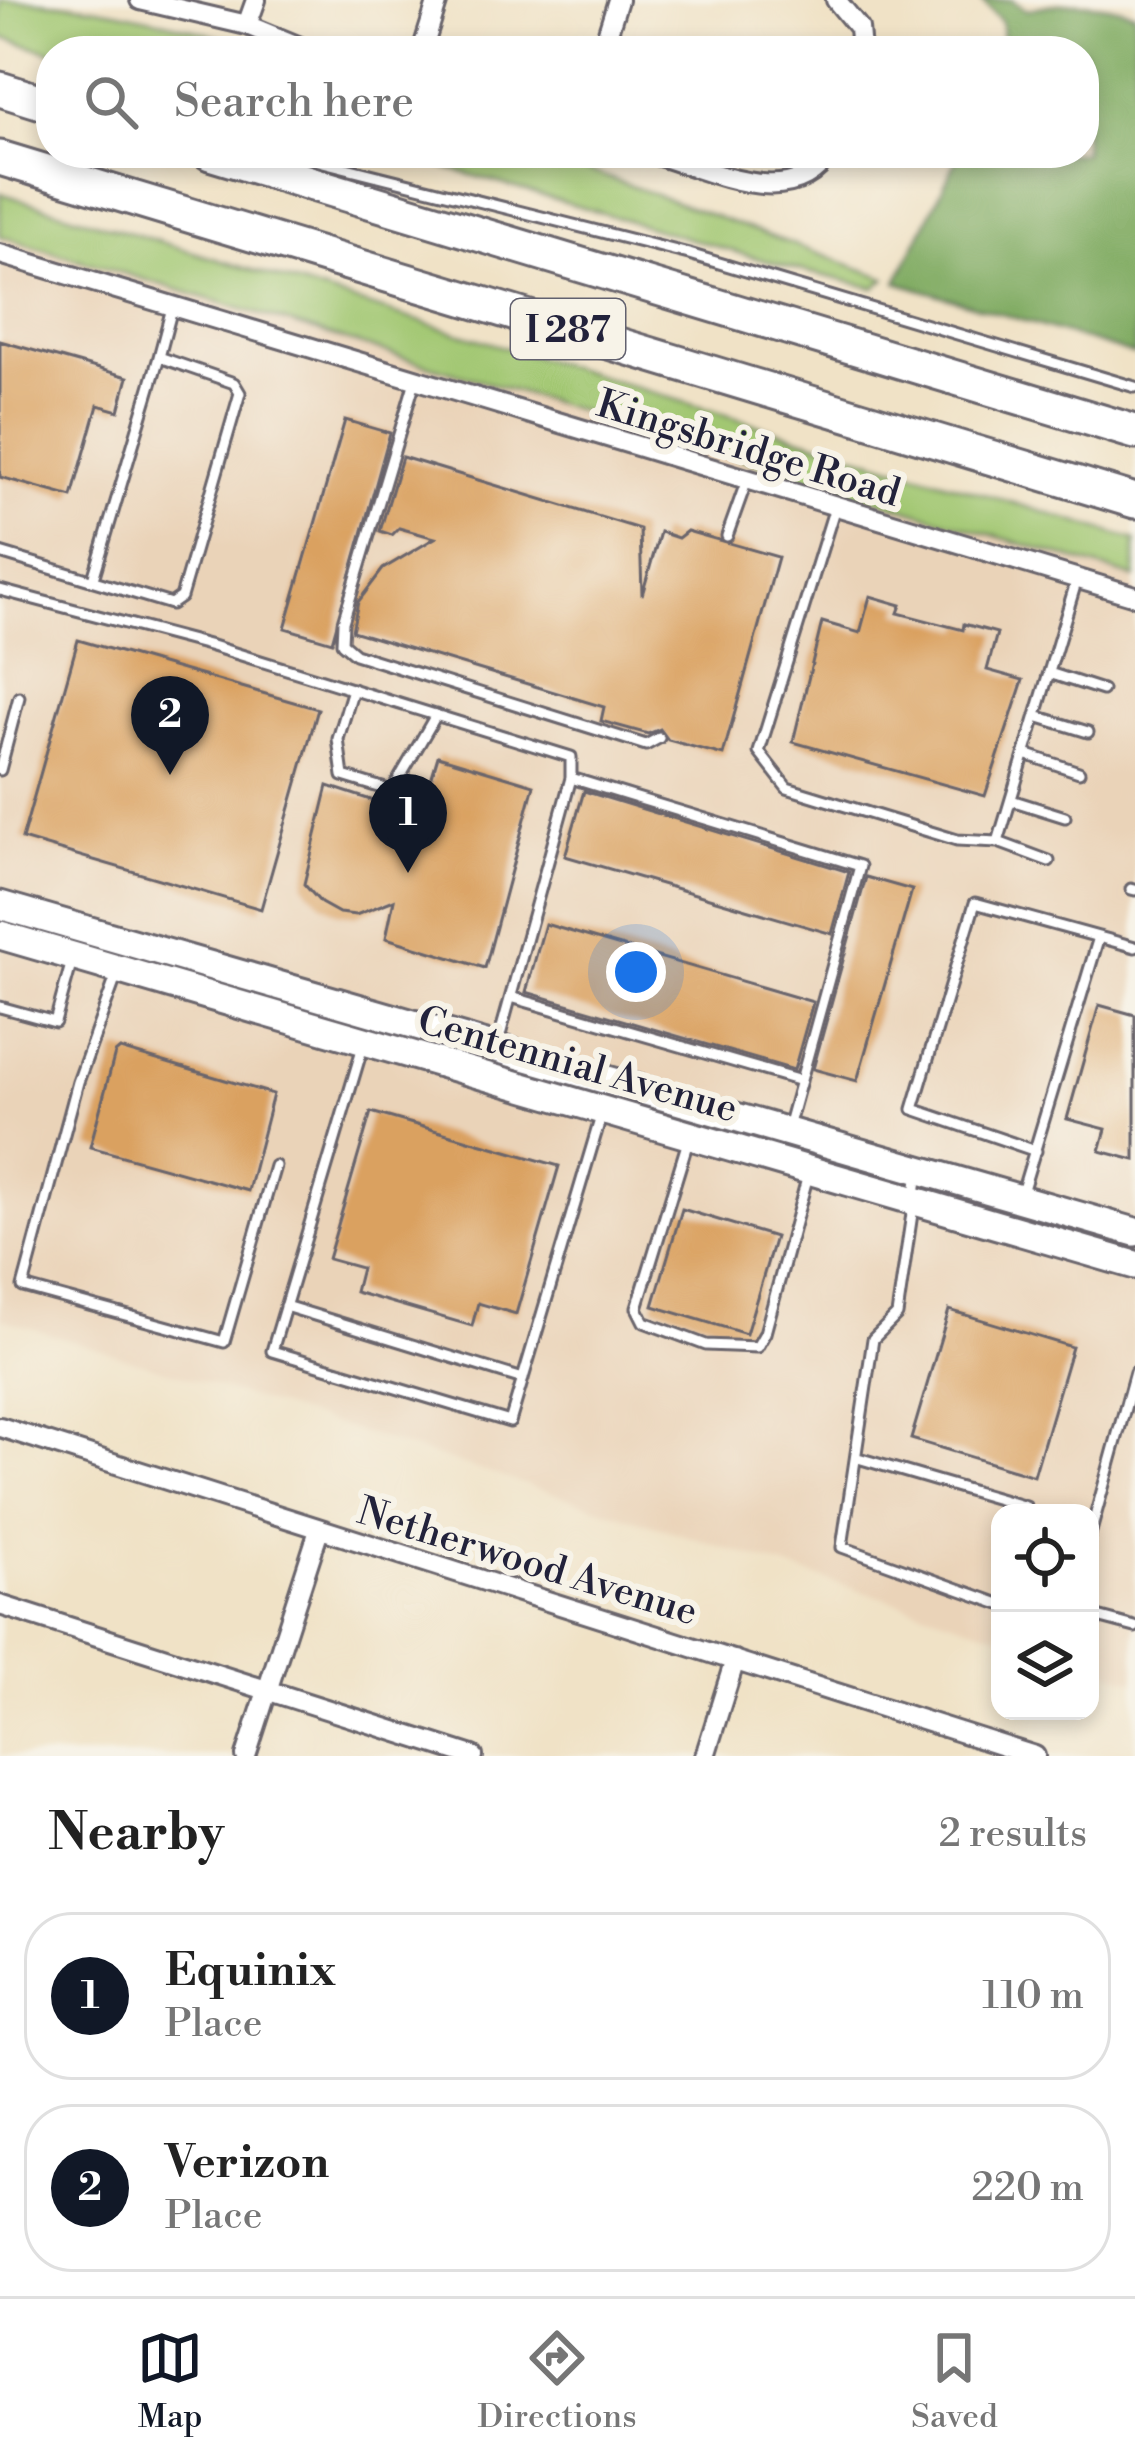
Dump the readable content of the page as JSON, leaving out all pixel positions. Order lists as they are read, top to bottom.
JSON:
{
  "streets": {
    "highway": ["I 287"],
    "main road": ["Centennial Avenue"],
    "street": ["Kingsbridge Road", "Netherwood Avenue"]
  },
  "page": {
    "search": "Search here",
    "pins": ["2", "1"],
    "heading": ["Nearby", "2 results"],
    "list": [
      {
        "mark": "1",
        "name": "Equinix",
        "note": "Place",
        "value": "110 m"
      },
      {
        "mark": "2",
        "name": "Verizon",
        "note": "Place",
        "value": "220 m"
      }
    ],
    "nav": ["Map", "Directions", "Saved"]
  }
}
